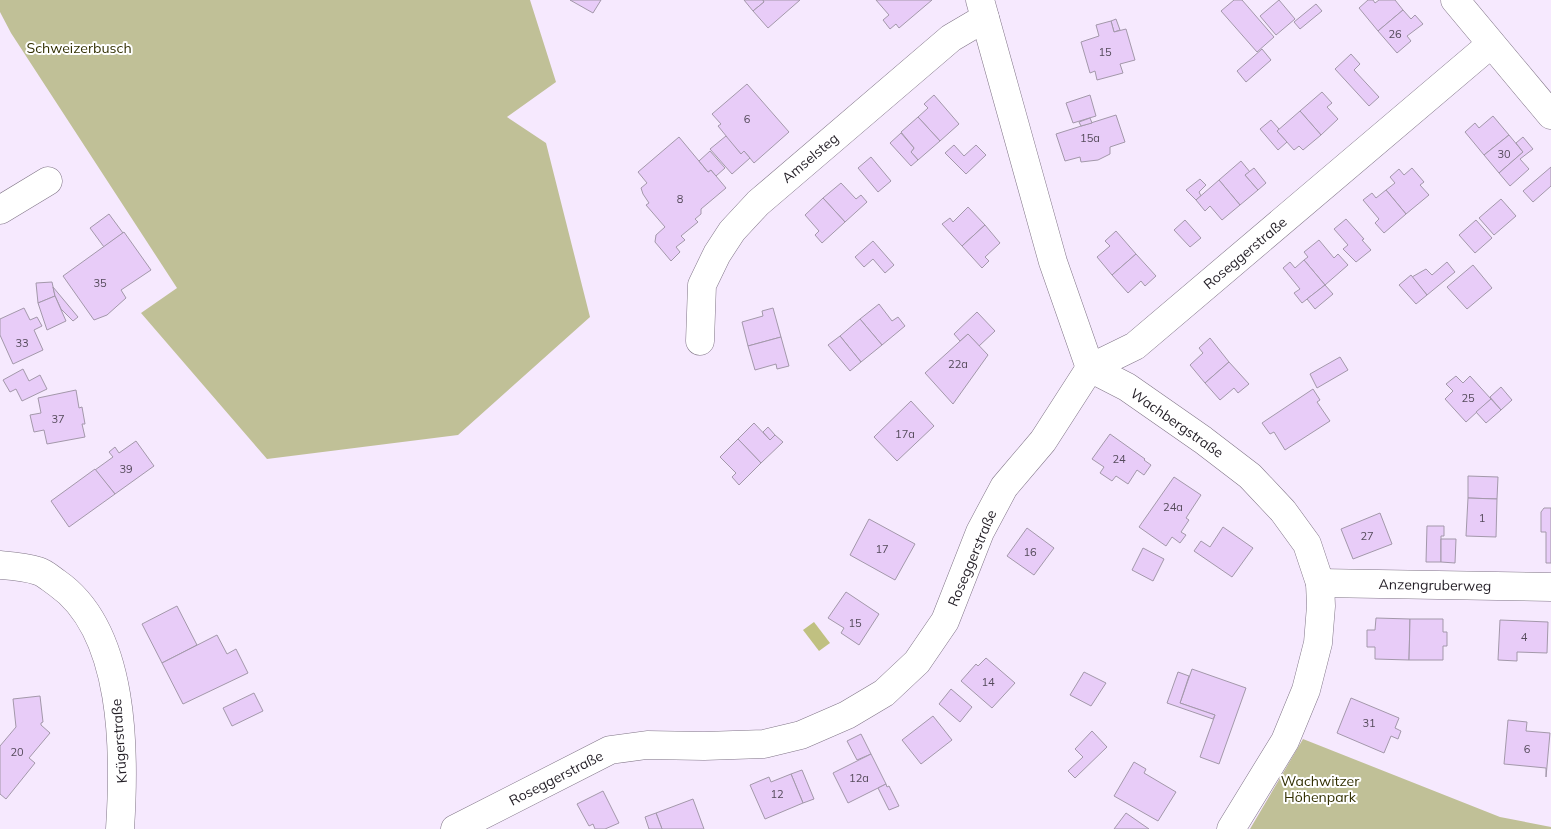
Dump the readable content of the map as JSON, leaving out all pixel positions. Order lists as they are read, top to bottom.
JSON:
{
  "streets": {
    "street": [
      "Amselsteg",
      "Roseggerstraße",
      "Wachbergstraße",
      "Anzengruberweg",
      "Krügerstraße"
    ]
  },
  "crossings": [
    ["Roseggerstraße", "Wachbergstraße"],
    ["Wachbergstraße", "Anzengruberweg"]
  ],
  "parks": ["Schweizerbusch", "Wachwitzer Höhenpark"],
  "house_numbers": [
    "26",
    "15",
    "6",
    "15a",
    "30",
    "8",
    "35",
    "33",
    "22a",
    "25",
    "37",
    "17a",
    "24",
    "39",
    "24a",
    "1",
    "27",
    "17",
    "16",
    "15",
    "4",
    "14",
    "31",
    "6",
    "20",
    "12a",
    "12"
  ]
}
